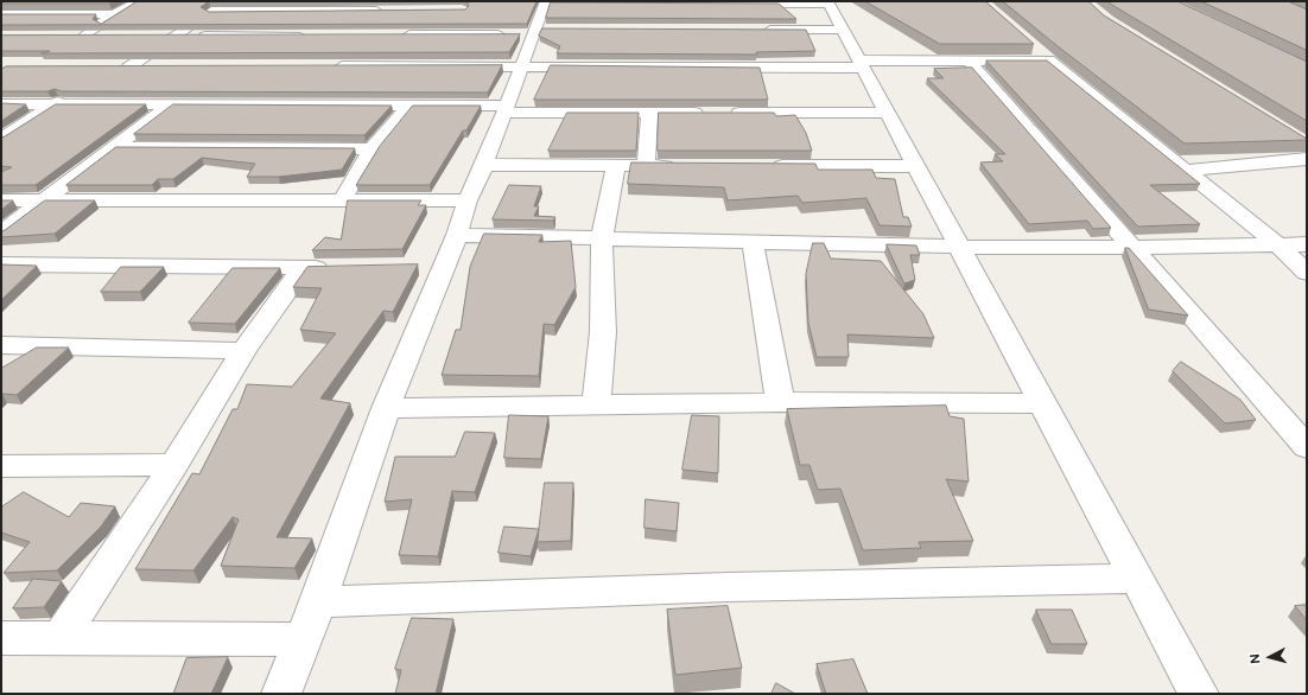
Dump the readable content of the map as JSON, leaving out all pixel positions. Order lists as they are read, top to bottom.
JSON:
{
  "north": "left"
}
